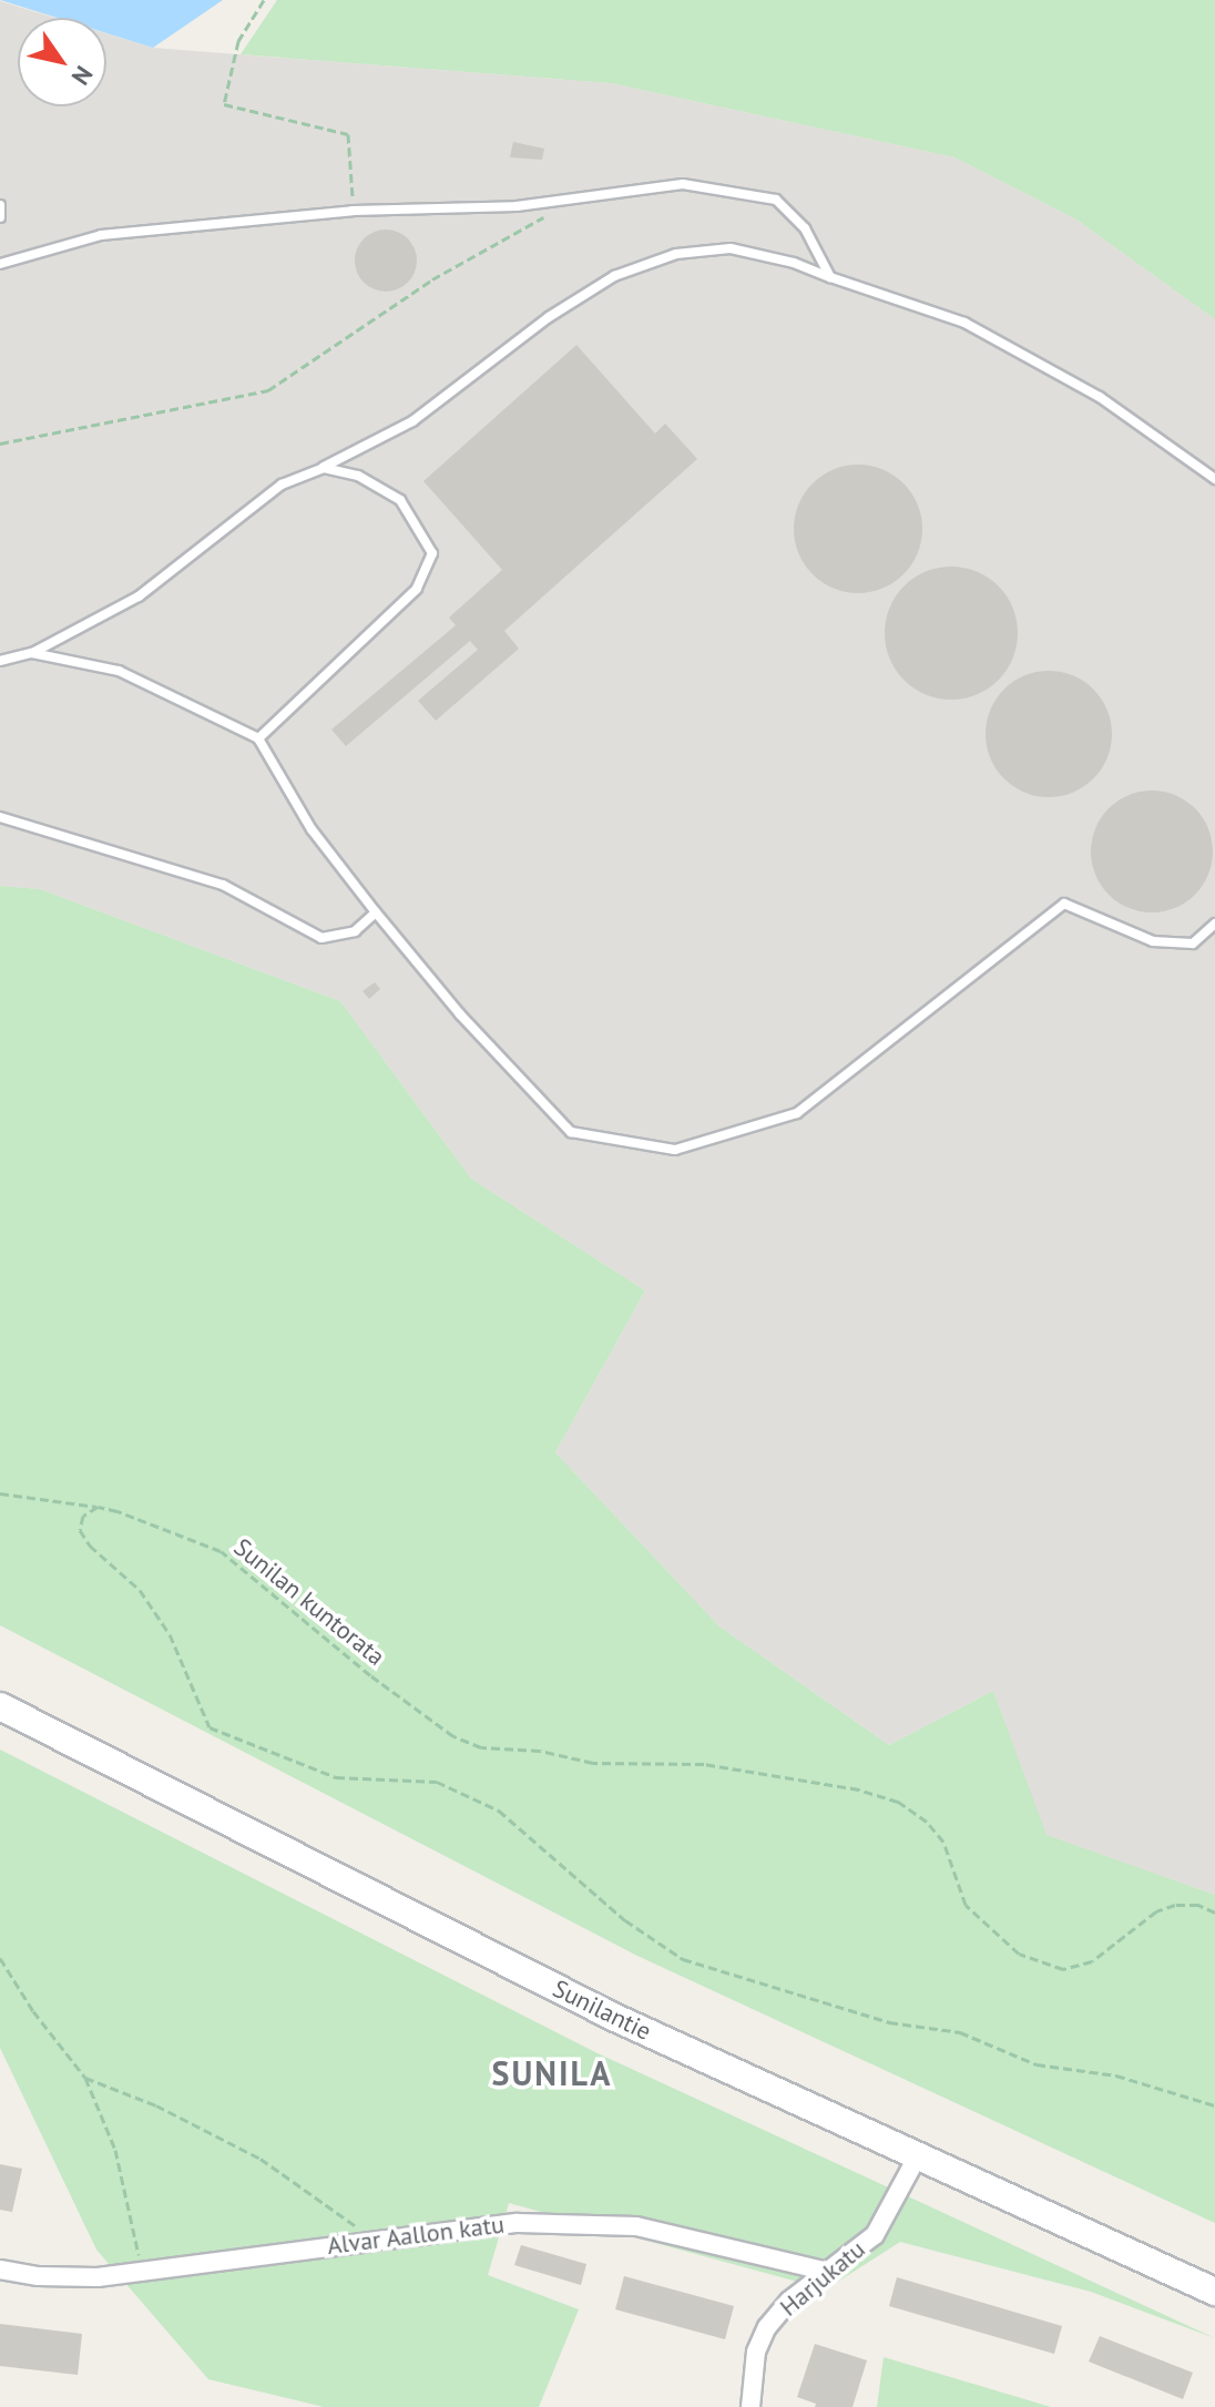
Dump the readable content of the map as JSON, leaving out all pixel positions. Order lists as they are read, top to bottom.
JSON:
{
  "streets": {
    "street": ["Sunilantie", "Alvar Aallon katu", "Harjukatu"],
    "path": ["Sunilan kuntorata"]
  },
  "crossings": [
    ["Sunilantie", "Harjukatu"],
    ["Alvar Aallon katu", "Harjukatu"]
  ],
  "districts": ["SUNILA"],
  "north": "bottom right"
}
